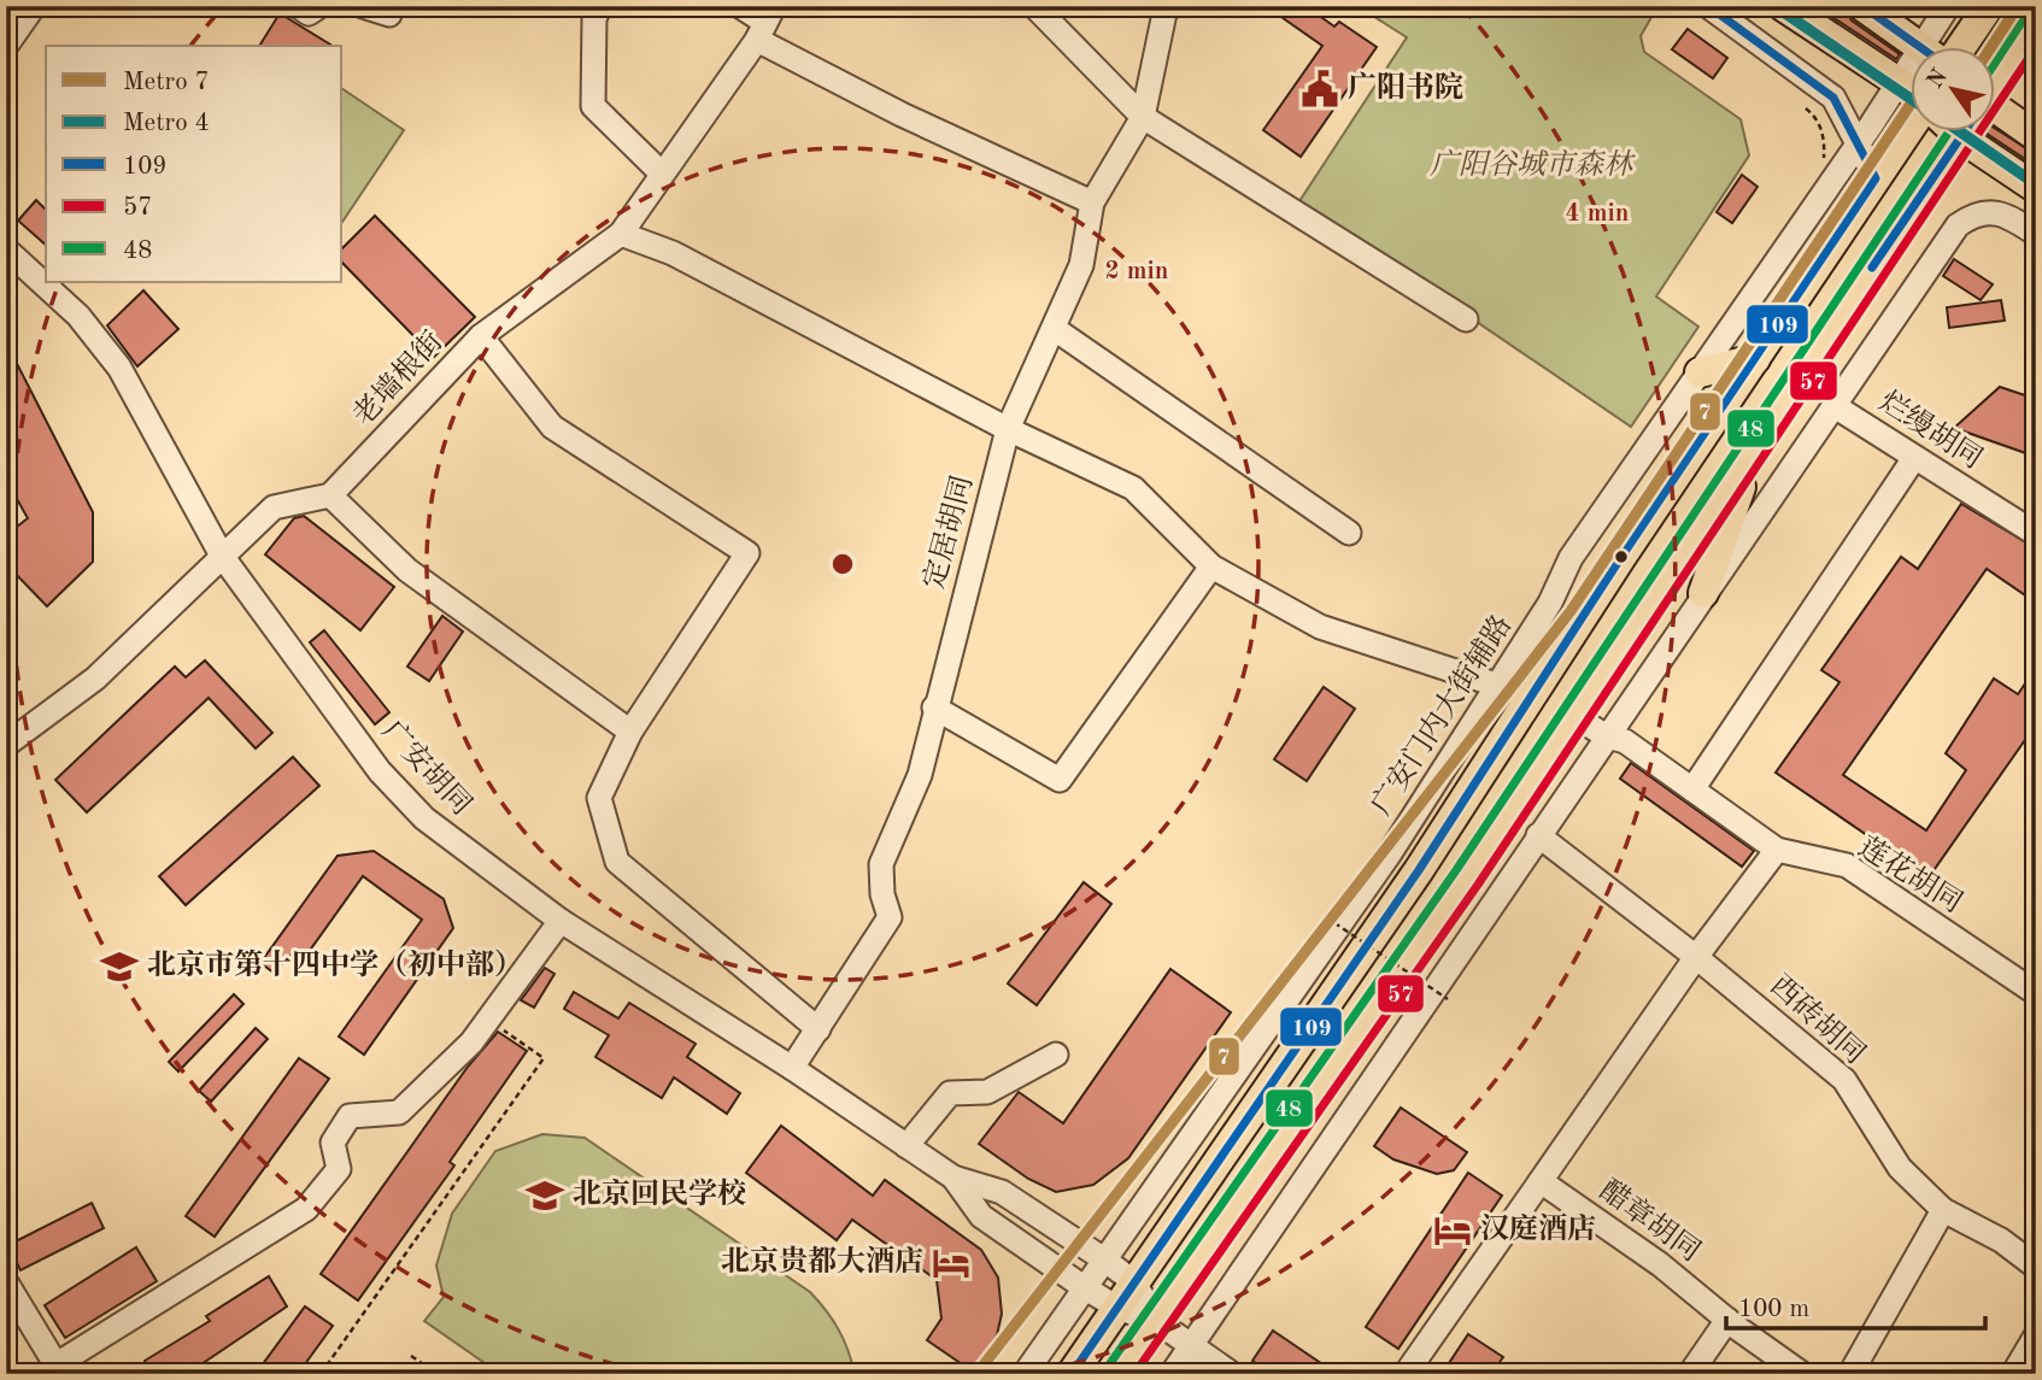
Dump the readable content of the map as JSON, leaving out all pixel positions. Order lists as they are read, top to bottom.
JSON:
{
  "streets": {
    "street": [
      "老墙根街",
      "烂缦胡同",
      "定居胡同",
      "广安门内大街辅路",
      "广安胡同",
      "莲花胡同",
      "西砖胡同",
      "醋章胡同"
    ]
  },
  "crossings": [
    ["定居胡同", "广安胡同"],
    ["广安门内大街辅路", "广安胡同"]
  ],
  "parks": ["广阳谷城市森林"],
  "places": {
    "public building": ["广阳书院"],
    "school or university": ["北京市第十四中学（初中部）", "北京回民学校"],
    "hotel": ["汉庭酒店", "北京贵都大酒店"]
  },
  "lines": [
    "metro line 7",
    "metro line 4",
    "transit line 109",
    "transit line 48",
    "transit line 57"
  ],
  "legend": [
    "Metro 7",
    "Metro 4",
    "109",
    "57",
    "48"
  ],
  "scale_bar": "100 m",
  "north": "top left",
  "rings": ["4 min", "2 min"]
}
